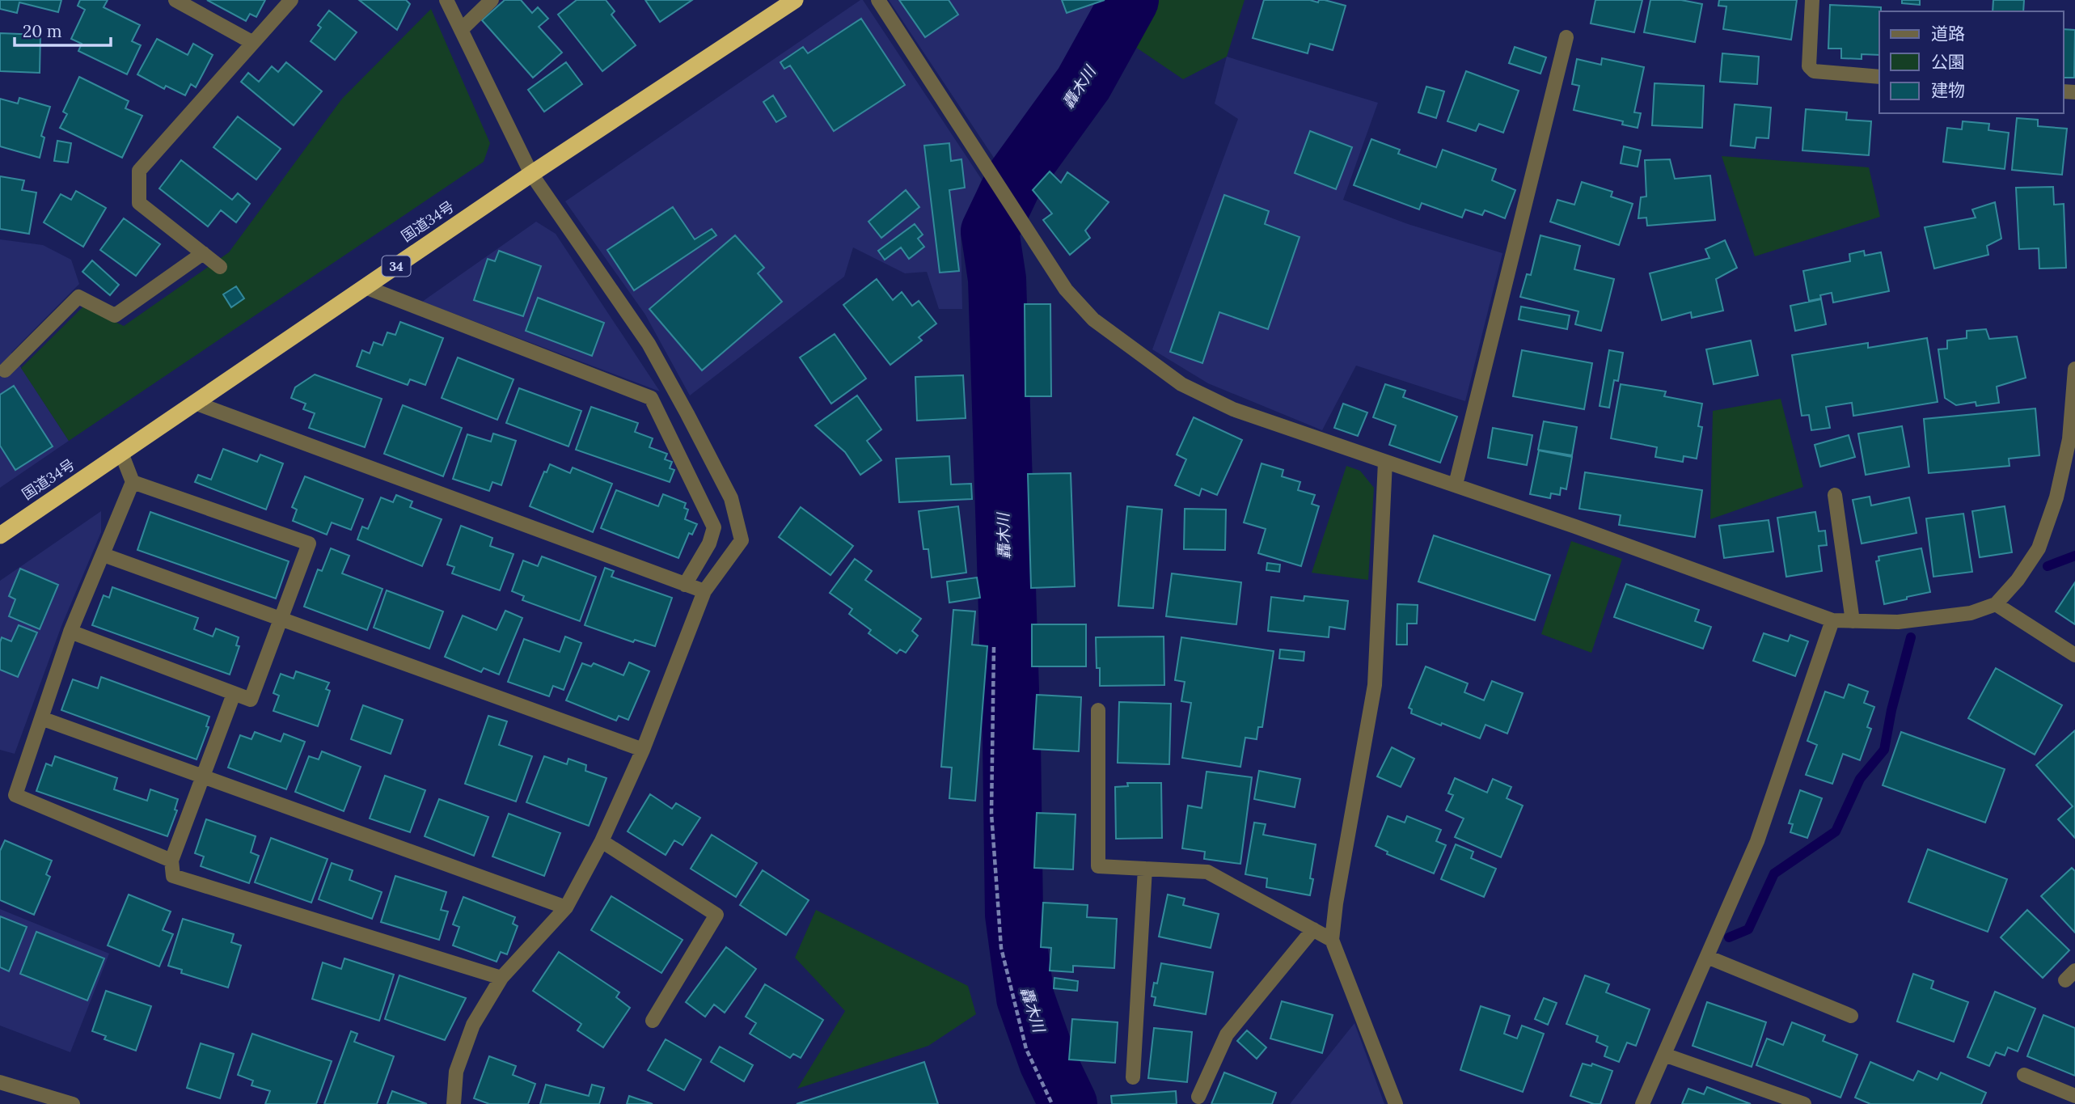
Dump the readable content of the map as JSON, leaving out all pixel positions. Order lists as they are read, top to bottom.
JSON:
{
  "streets": {
    "highway": ["国道34号", "34"]
  },
  "water": ["轟木川"],
  "legend": ["道路", "公園", "建物"],
  "scale_bar": "20 m"
}
